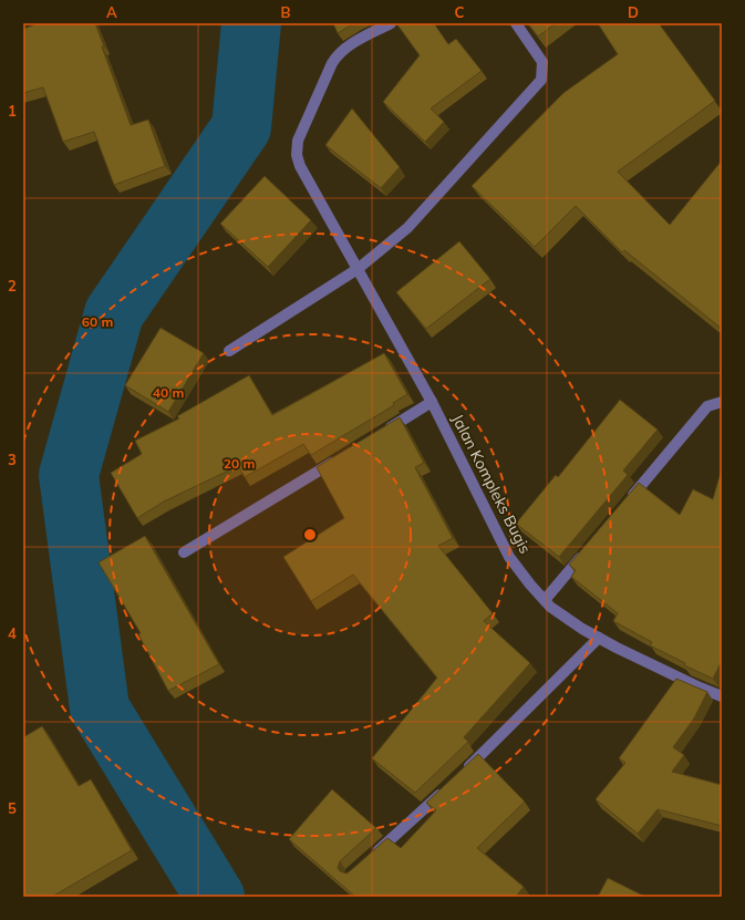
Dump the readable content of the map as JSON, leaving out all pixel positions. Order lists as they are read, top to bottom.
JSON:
{
  "streets": {
    "street": ["Jalan Kompleks Bugis"]
  },
  "grid": {
    "columns": [
      "A",
      "B",
      "C",
      "D"
    ],
    "rows": [
      "1",
      "2",
      "3",
      "4",
      "5"
    ]
  },
  "rings": ["60 m", "40 m", "20 m"]
}
